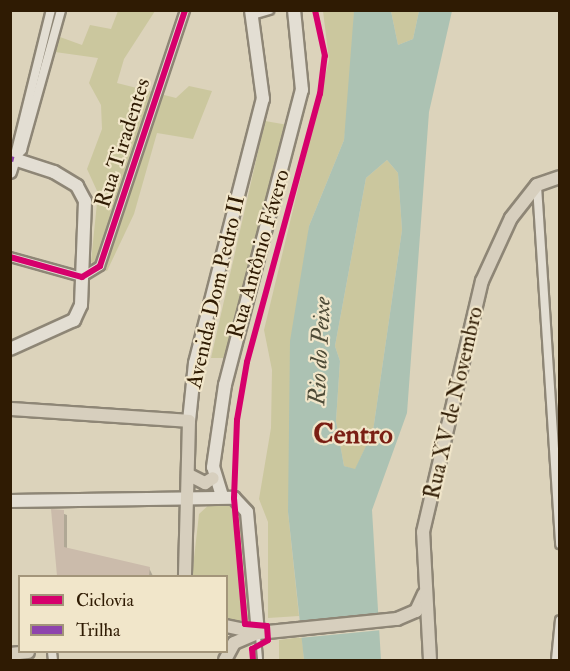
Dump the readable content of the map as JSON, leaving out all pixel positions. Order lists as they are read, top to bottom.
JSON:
{
  "streets": {
    "main road": ["Rua Antônio Fávero", "Avenida Dom Pedro II", "Rua XV de Novembro"],
    "street": ["Rua Tiradentes"]
  },
  "districts": ["Centro"],
  "water": ["Rio do Peixe"],
  "legend": ["Ciclovia", "Trilha"]
}
